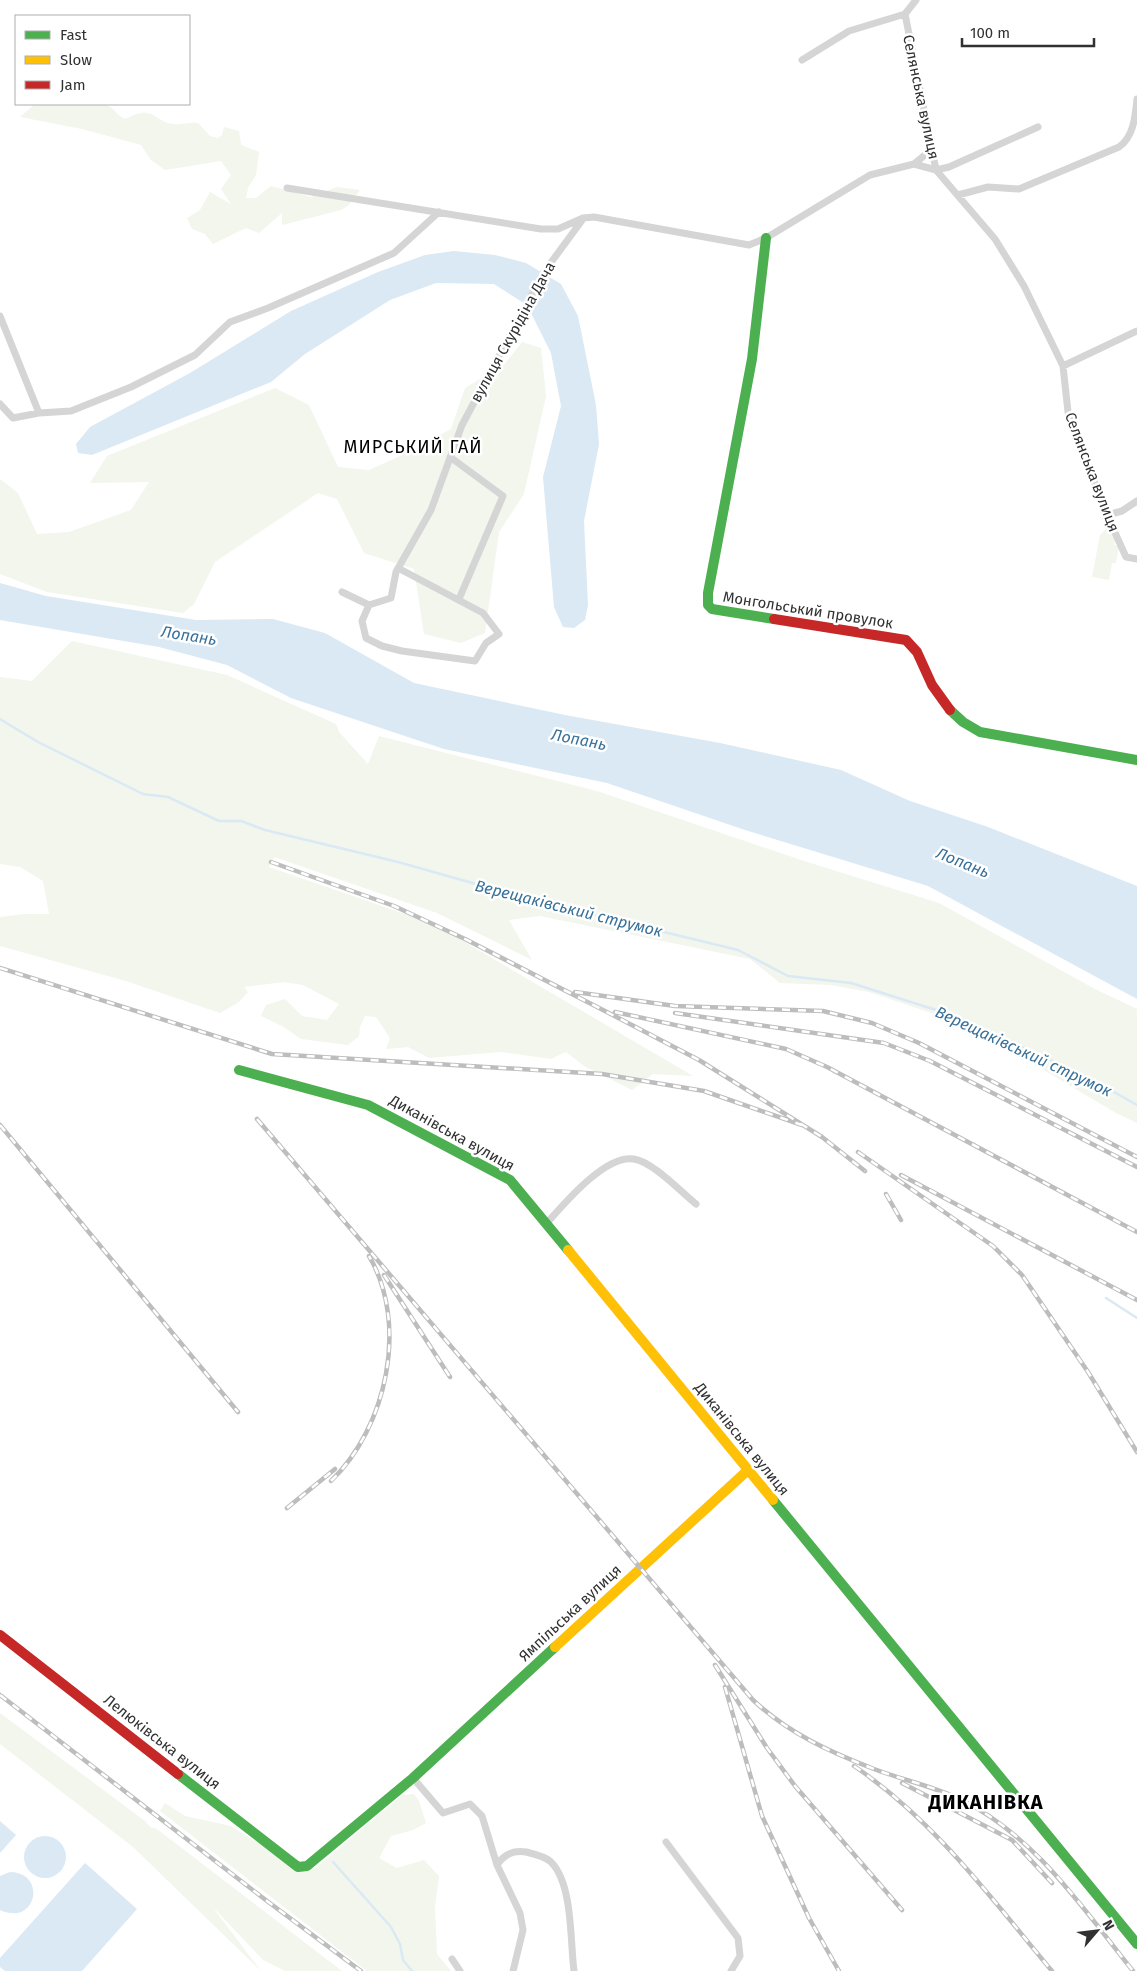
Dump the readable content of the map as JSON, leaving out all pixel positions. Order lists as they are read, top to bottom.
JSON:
{
  "streets": {
    "street": [
      "Селянська вулиця",
      "вулиця Скурідіна Дача",
      "Монгольський провулок",
      "Диканівська вулиця",
      "Ямпільська вулиця",
      "Лелюківська вулиця"
    ]
  },
  "crossings": [
    ["Диканівська вулиця", "Ямпільська вулиця"],
    ["Ямпільська вулиця", "Лелюківська вулиця"]
  ],
  "districts": ["МИРСЬКИЙ ГАЙ", "ДИКАНІВКА"],
  "water": ["Лопань", "Верещаківський струмок"],
  "legend": ["Fast", "Slow", "Jam"],
  "scale_bar": "100 m",
  "north": "top right"
}
